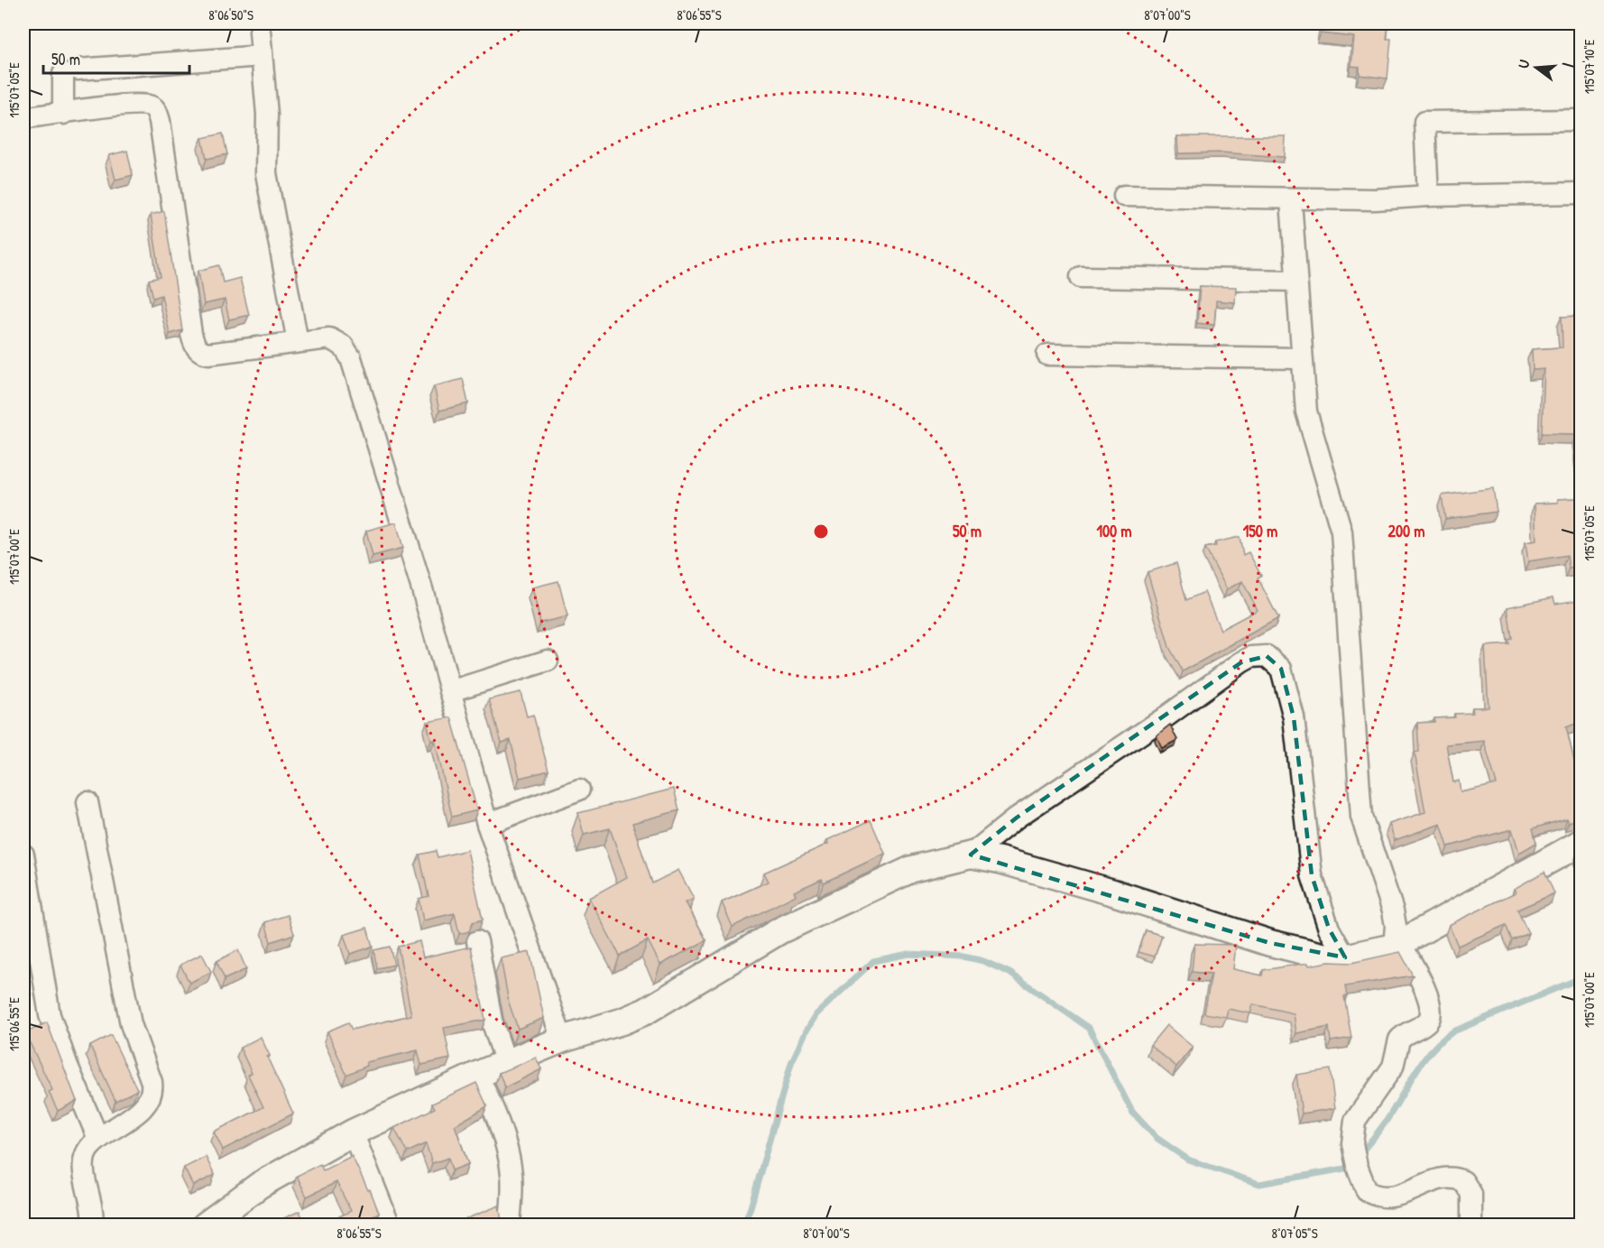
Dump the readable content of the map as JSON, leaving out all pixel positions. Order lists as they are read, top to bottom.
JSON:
{
  "scale_bar": "50 m",
  "north": "left",
  "coordinates": [
    "8°06'50\"S",
    "8°06'55\"S",
    "8°07'00\"S",
    "115°07'10\"E",
    "115°07'05\"E",
    "115°07'00\"E",
    "115°06'55\"E",
    "8°07'05\"S"
  ],
  "rings": [
    "50 m",
    "100 m",
    "150 m",
    "200 m"
  ]
}
